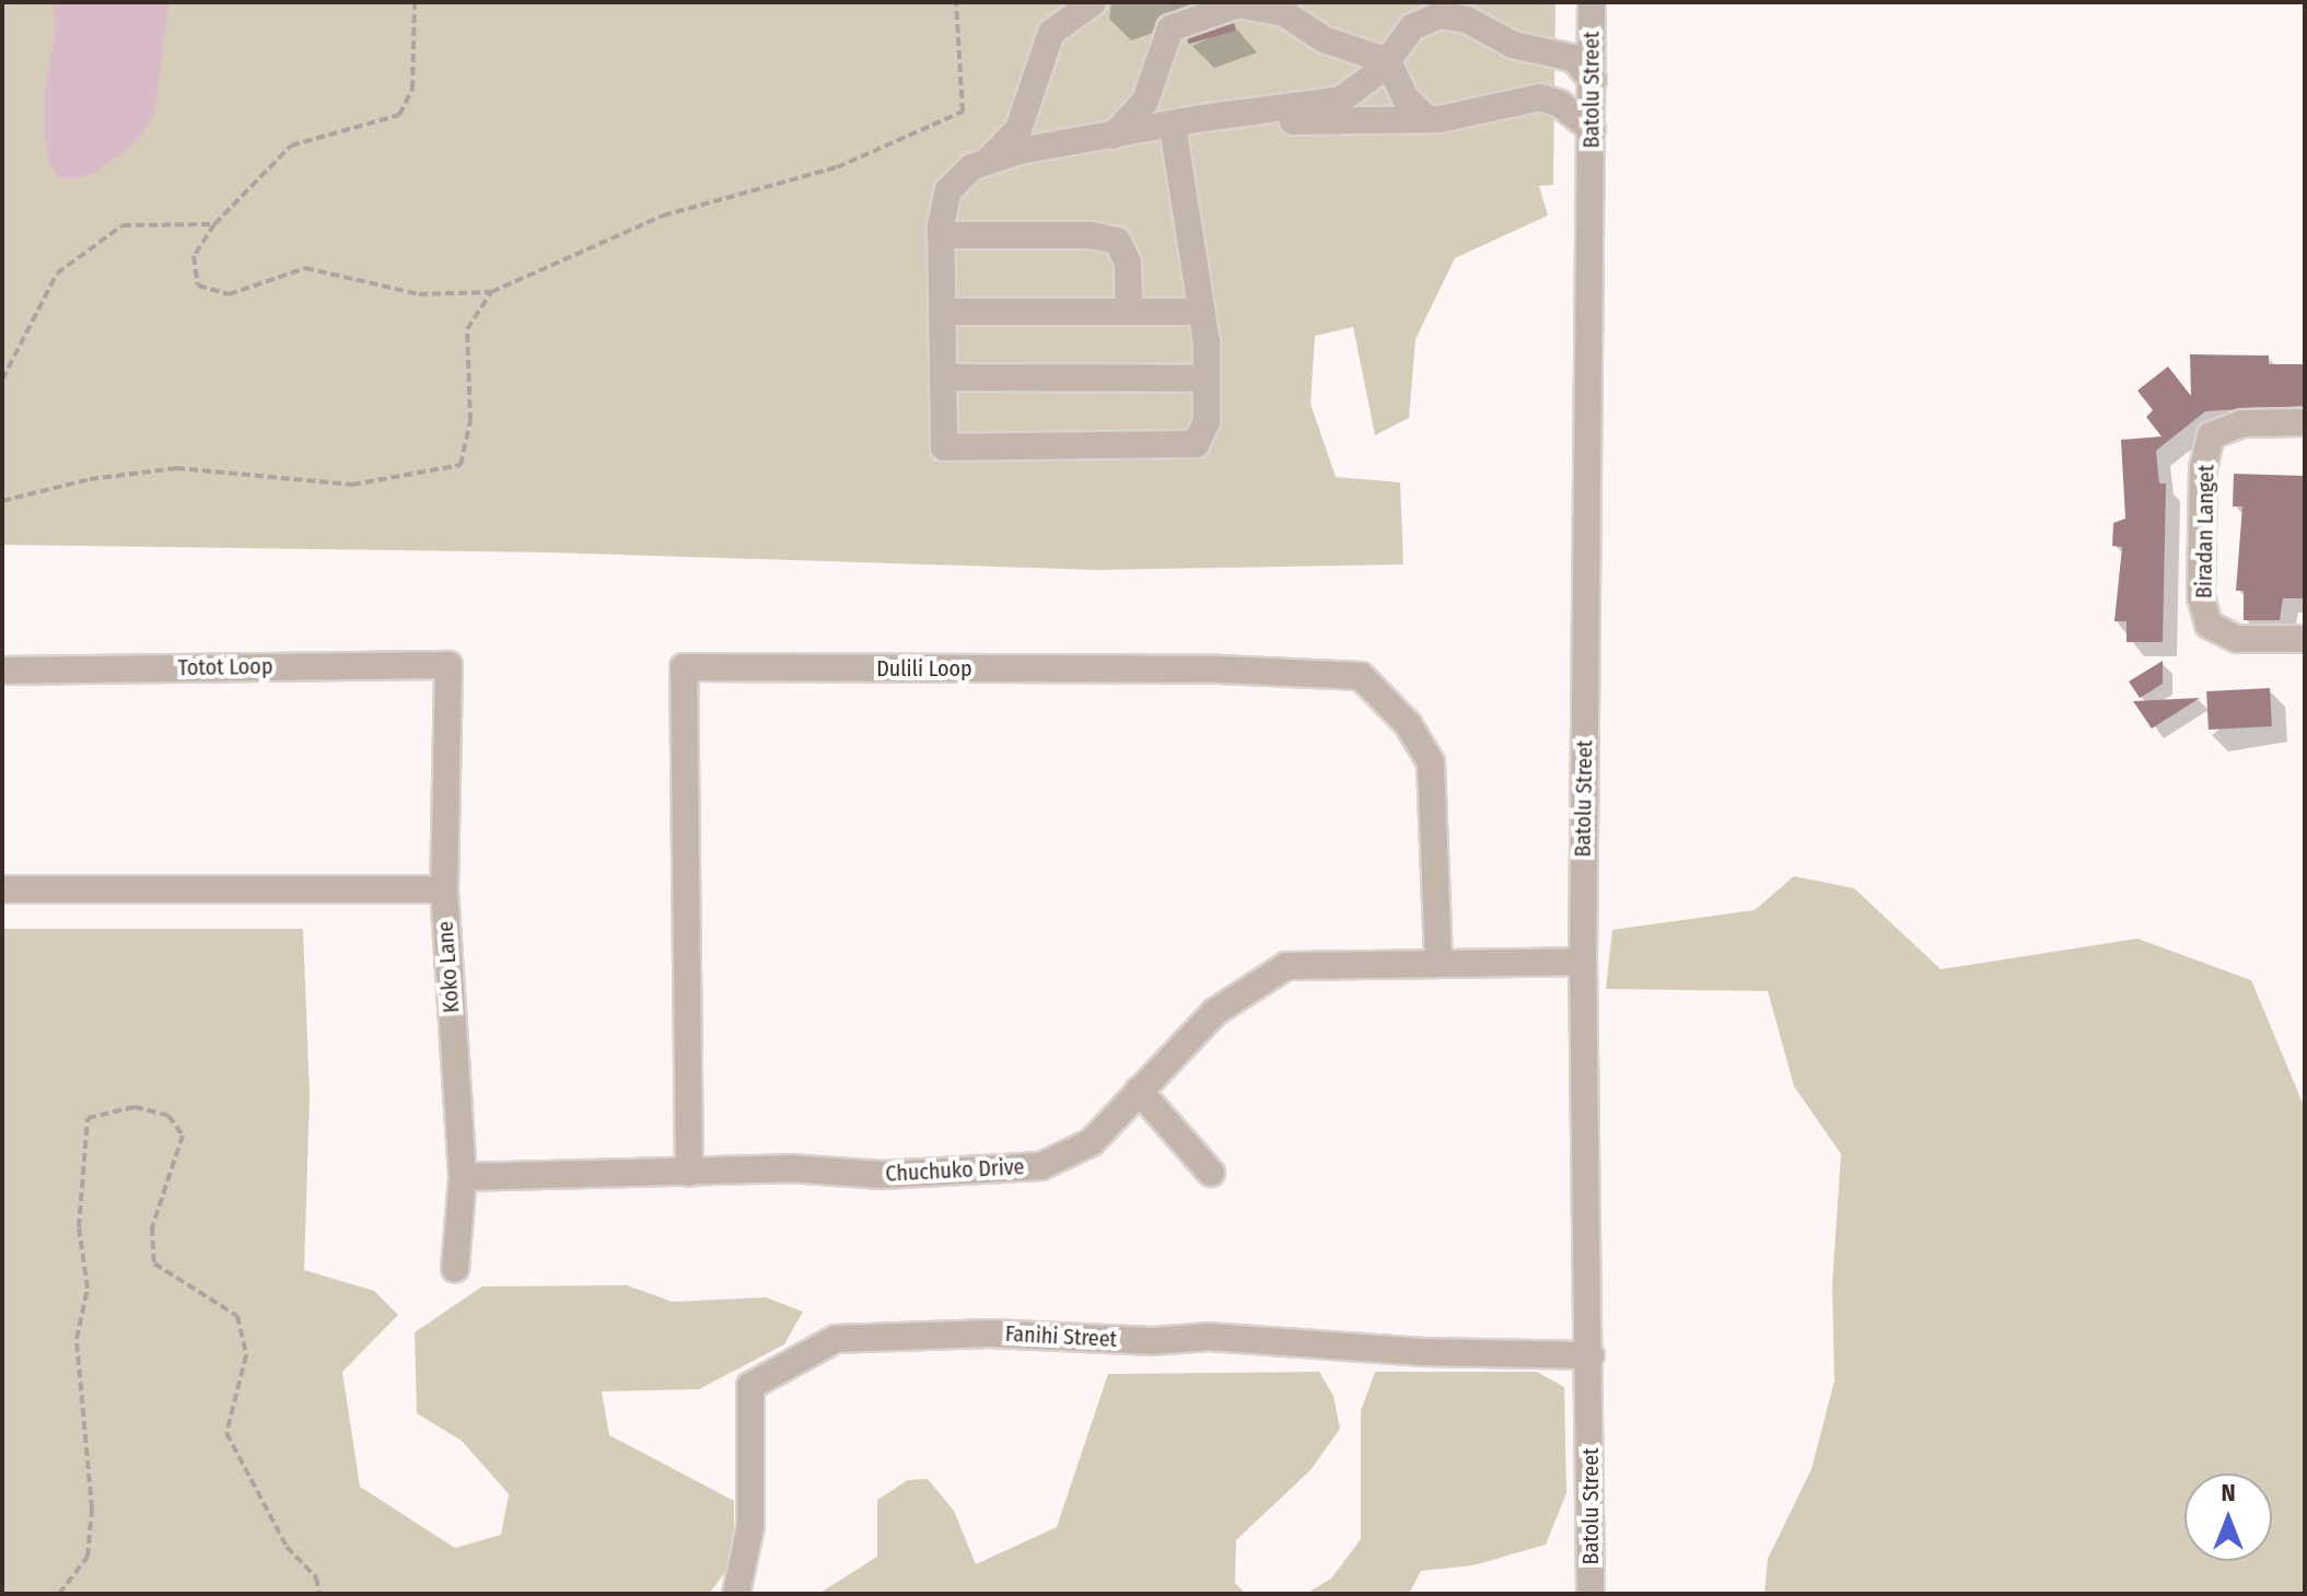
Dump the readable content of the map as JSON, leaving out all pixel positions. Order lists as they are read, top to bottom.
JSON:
{
  "streets": {
    "street": [
      "Batolu Street",
      "Biradan Langet",
      "Totot Loop",
      "Dulili Loop",
      "Koko Lane",
      "Chuchuko Drive",
      "Fanihi Street"
    ]
  },
  "crossings": [
    ["Batolu Street", "Chuchuko Drive"],
    ["Batolu Street", "Fanihi Street"],
    ["Totot Loop", "Koko Lane"],
    ["Dulili Loop", "Chuchuko Drive"],
    ["Koko Lane", "Chuchuko Drive"]
  ],
  "north": "top"
}
